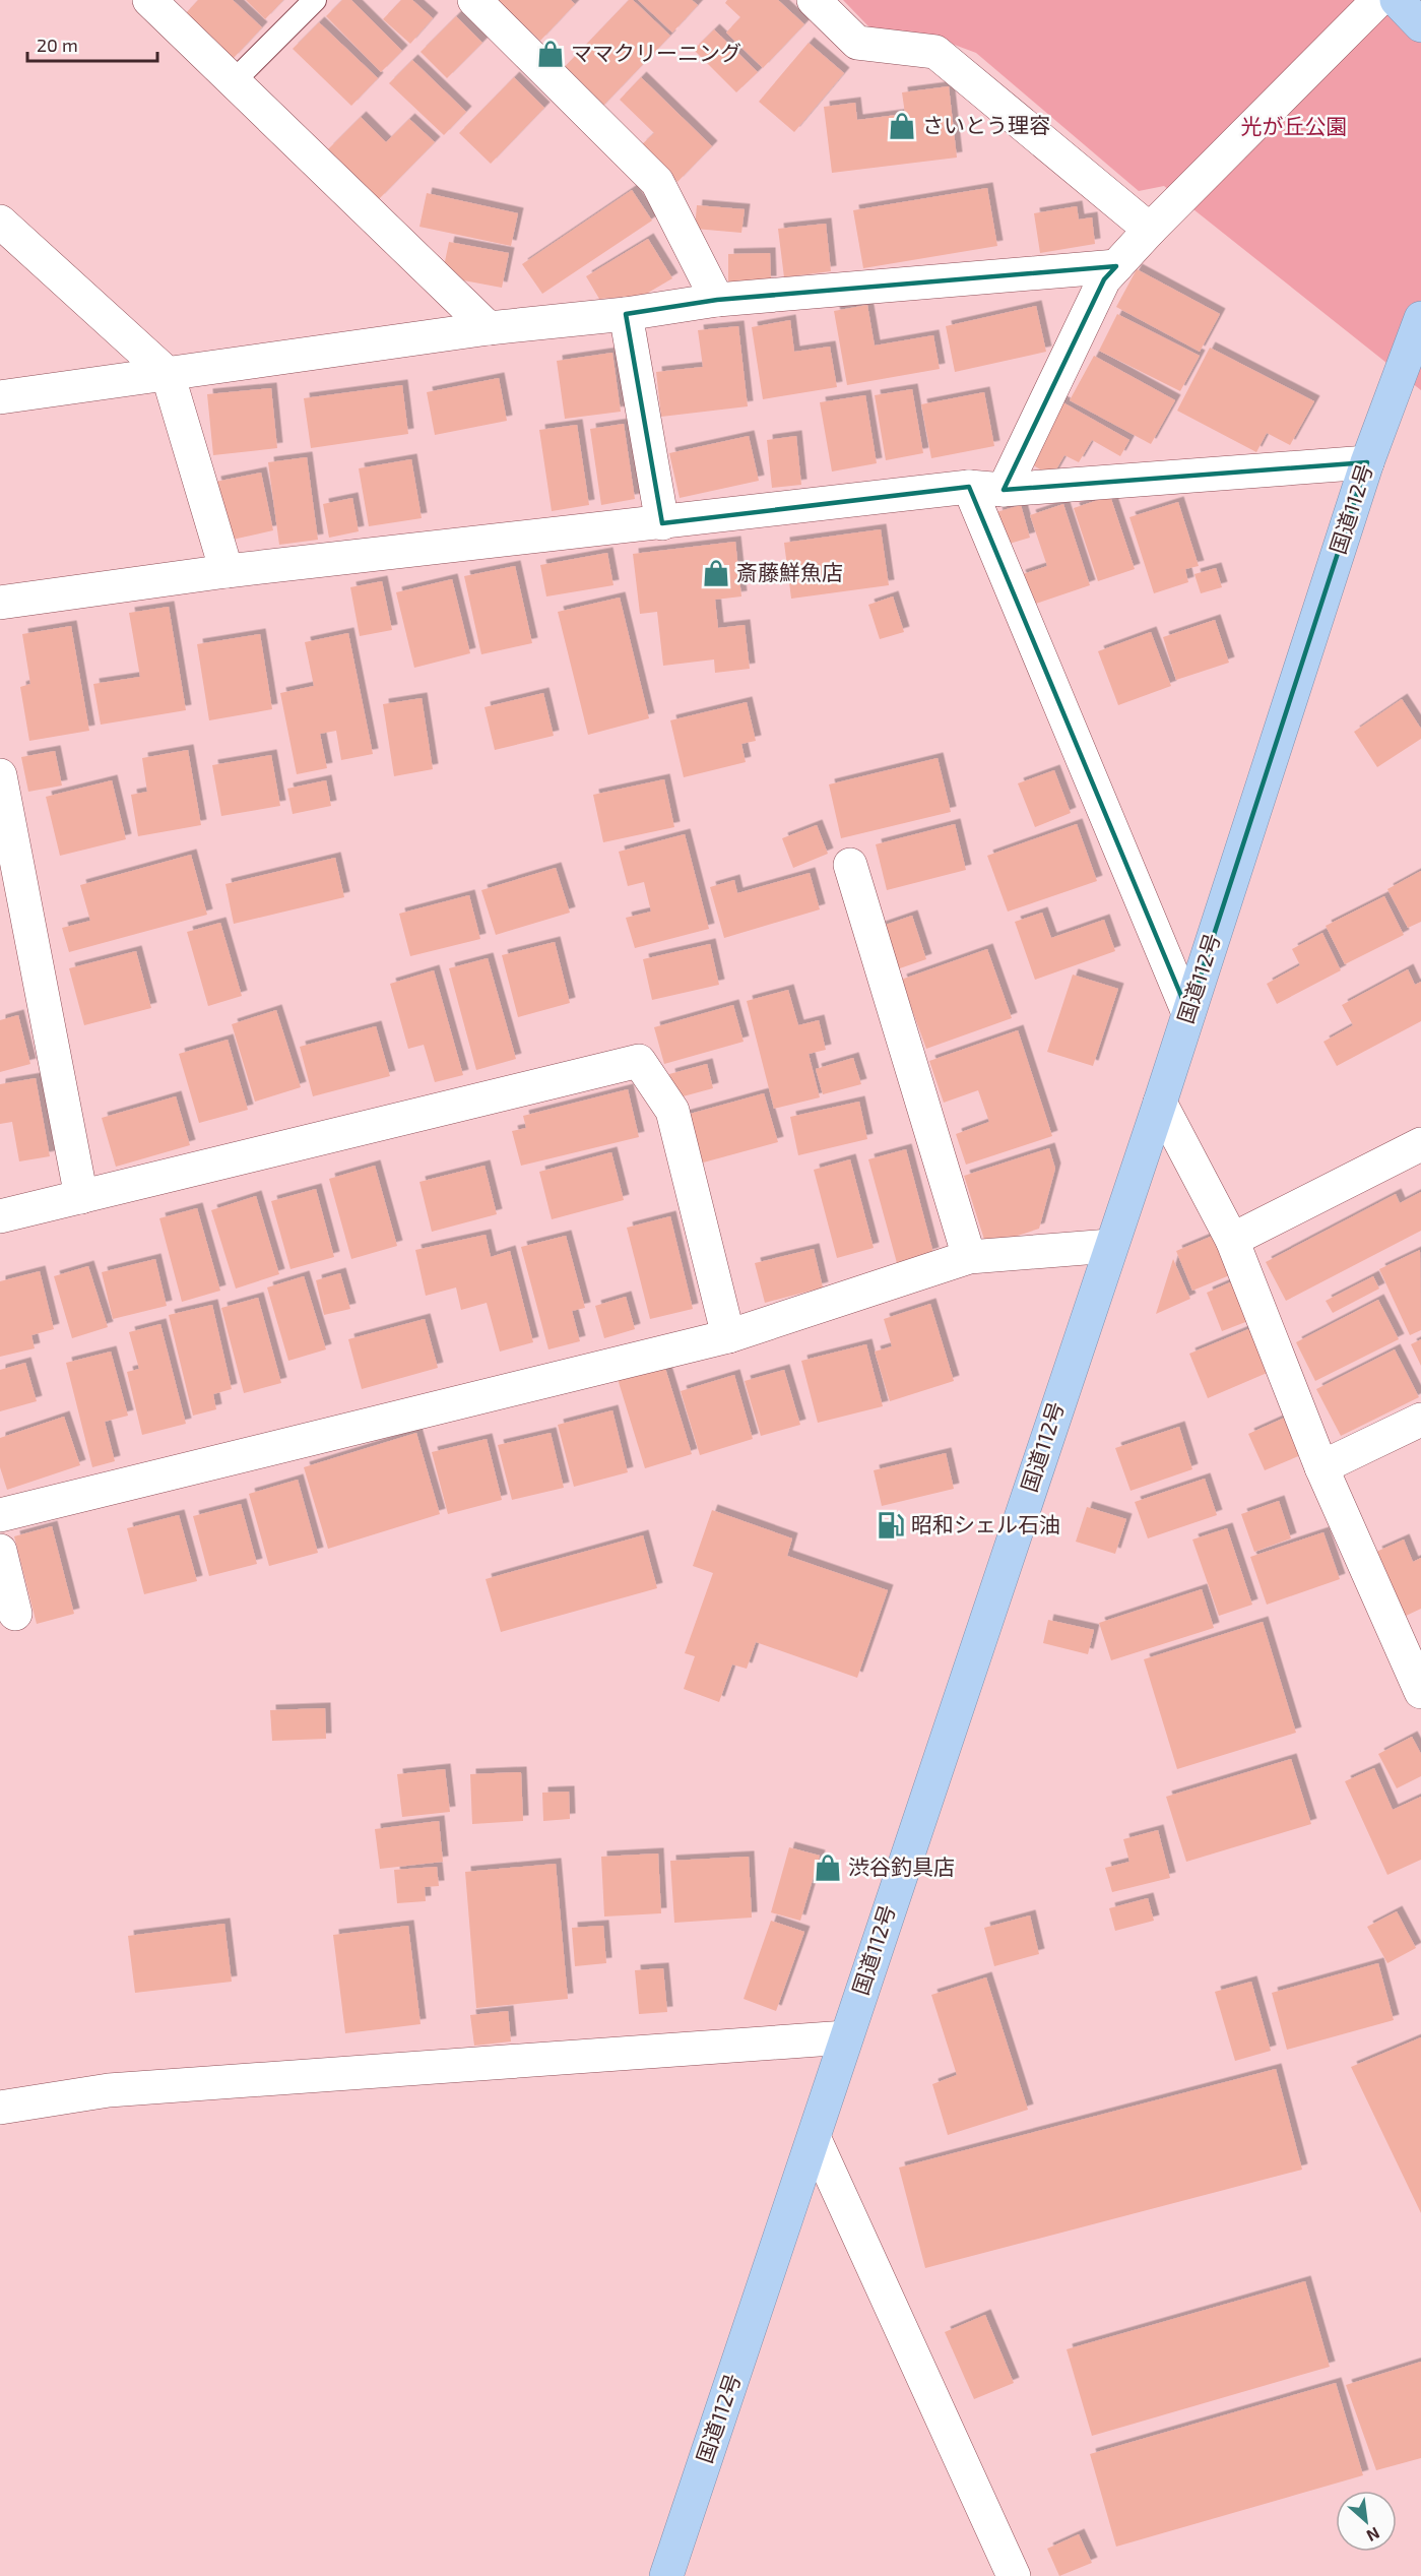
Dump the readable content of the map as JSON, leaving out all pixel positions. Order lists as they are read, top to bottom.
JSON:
{
  "streets": {
    "highway": ["国道112号"]
  },
  "parks": ["光が丘公園"],
  "places": {
    "shop": [
      "ママクリーニング",
      "さいとう理容",
      "斎藤鮮魚店",
      "渋谷釣具店"
    ],
    "fuel station": ["昭和シェル石油"]
  },
  "scale_bar": "20 m",
  "north": "bottom right"
}
